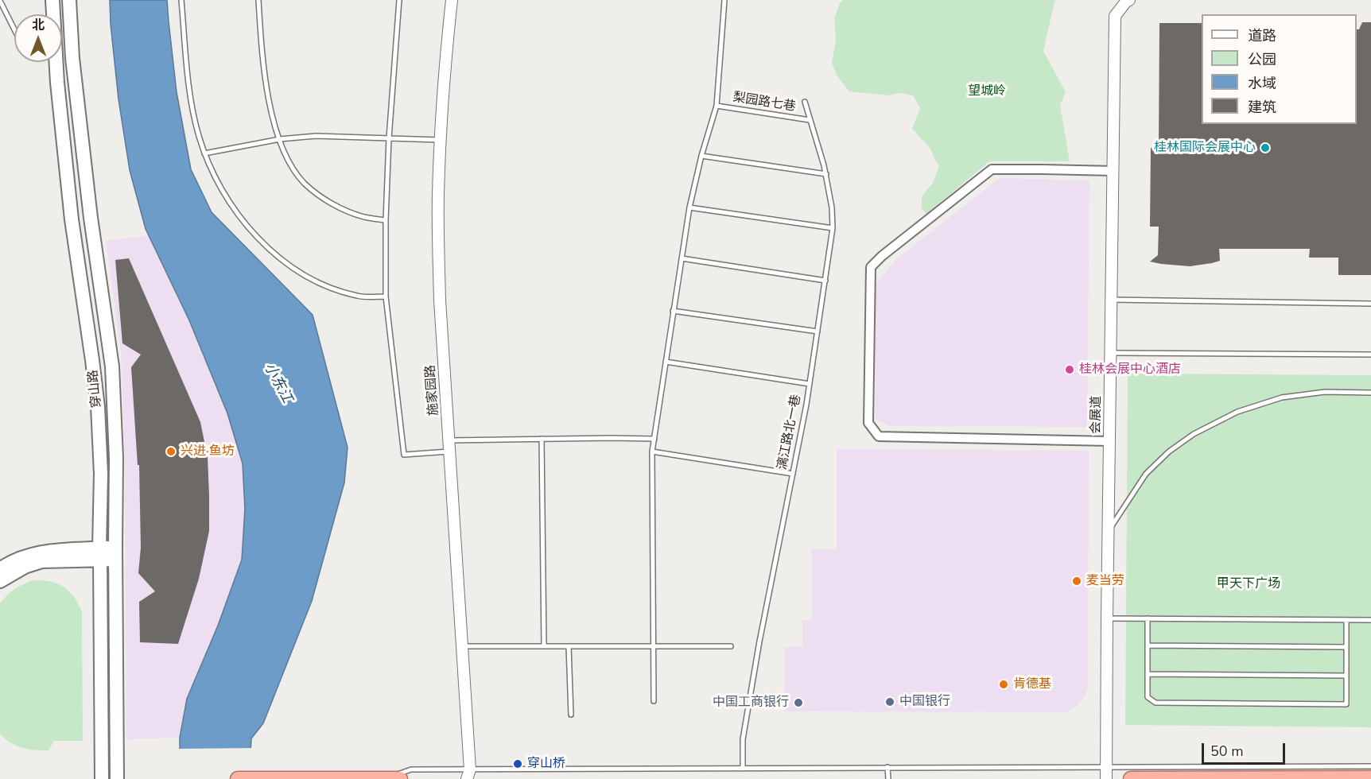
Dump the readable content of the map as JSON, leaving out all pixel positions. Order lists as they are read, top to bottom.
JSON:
{
  "streets": {
    "main road": ["穿山路"],
    "street": ["施家园路", "会展道"],
    "lane": ["梨园路七巷", "漓江路北一巷"]
  },
  "crossings": [
    ["梨园路七巷", "漓江路北一巷"]
  ],
  "water": ["小东江"],
  "parks": ["望城岭", "甲天下广场"],
  "places": [
    "桂林国际会展中心",
    "桂林会展中心酒店",
    "兴进·鱼坊",
    "麦当劳",
    "肯德基",
    "中国银行",
    "中国工商银行",
    "穿山桥"
  ],
  "legend": [
    "道路",
    "公园",
    "水域",
    "建筑"
  ],
  "scale_bar": "50 m",
  "north": "top"
}
